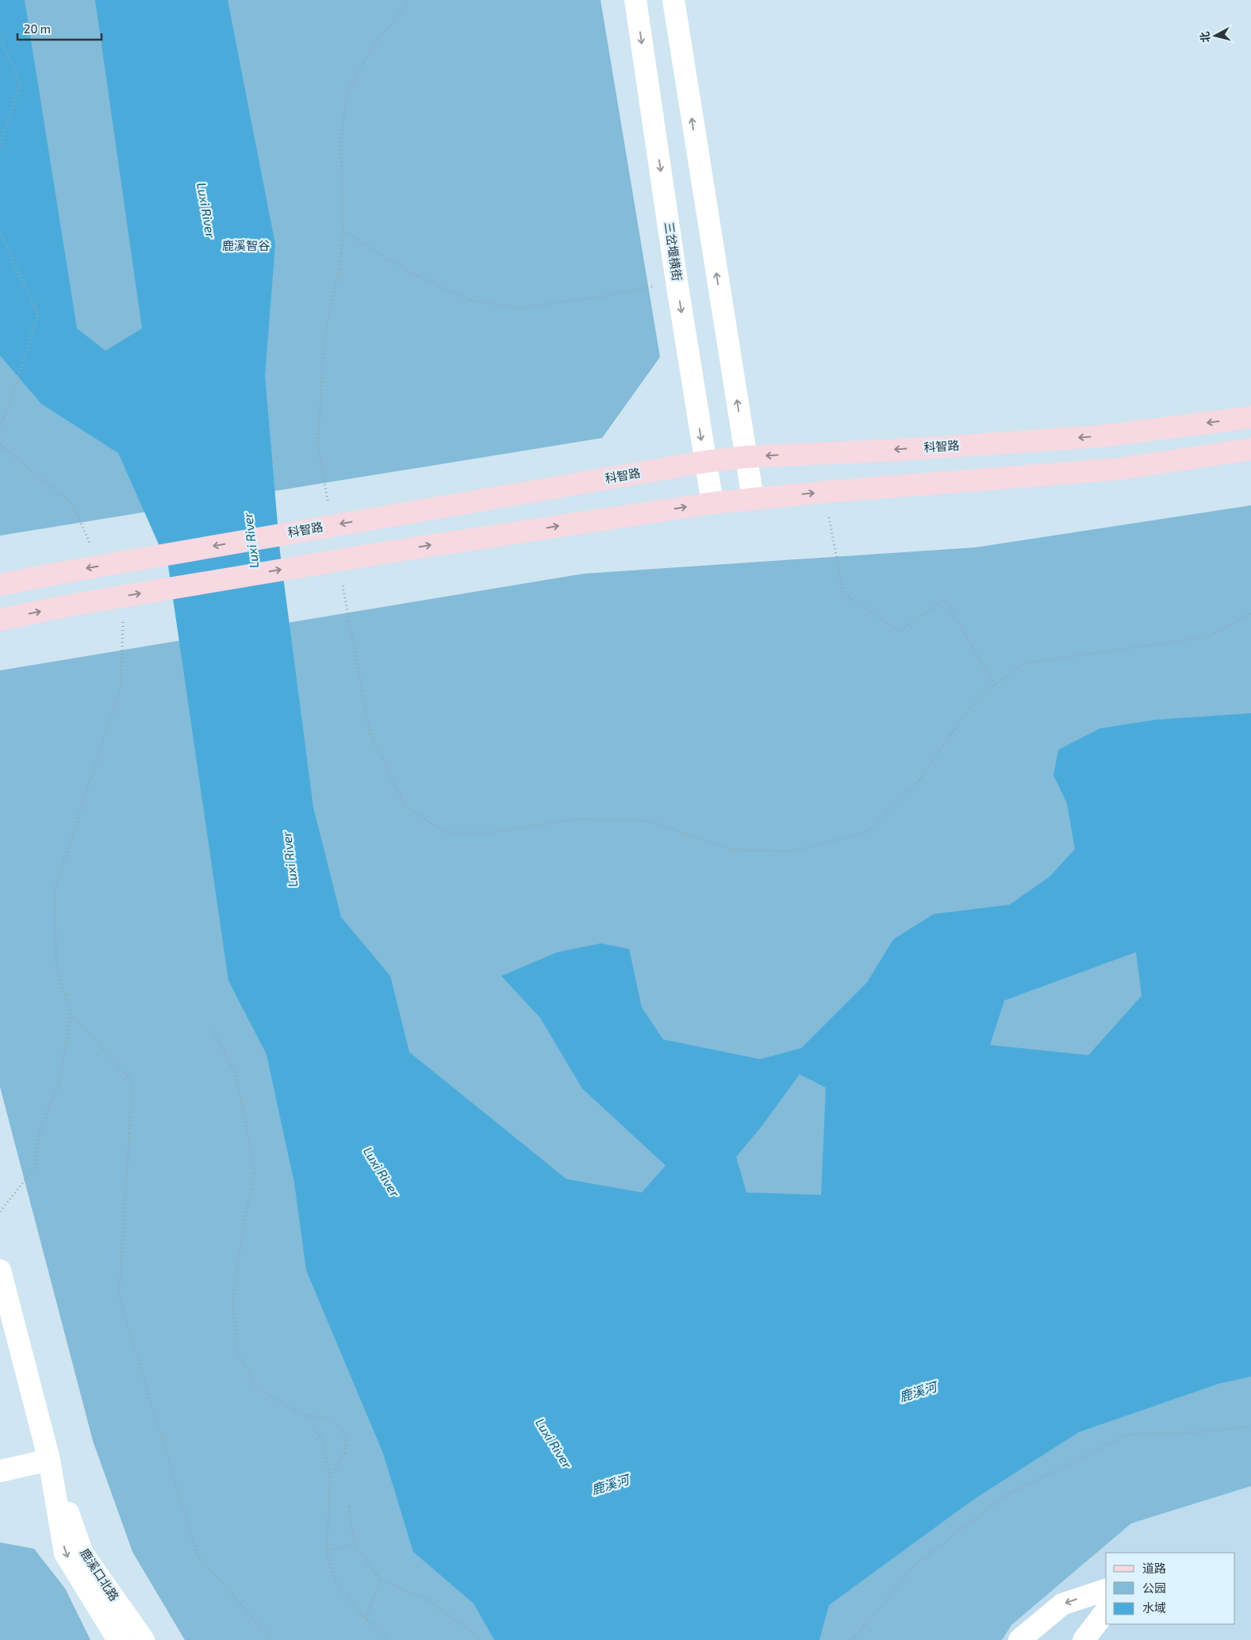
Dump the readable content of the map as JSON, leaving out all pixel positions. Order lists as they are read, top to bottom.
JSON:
{
  "streets": {
    "main road": ["科智路"],
    "street": ["三岔堰横街", "鹿溪口北路"]
  },
  "crossings": [
    ["三岔堰横街", "科智路"]
  ],
  "water": ["Luxi River", "鹿溪河"],
  "parks": ["鹿溪智谷"],
  "legend": ["道路", "公园", "水域"],
  "scale_bar": "20 m",
  "north": "left"
}
